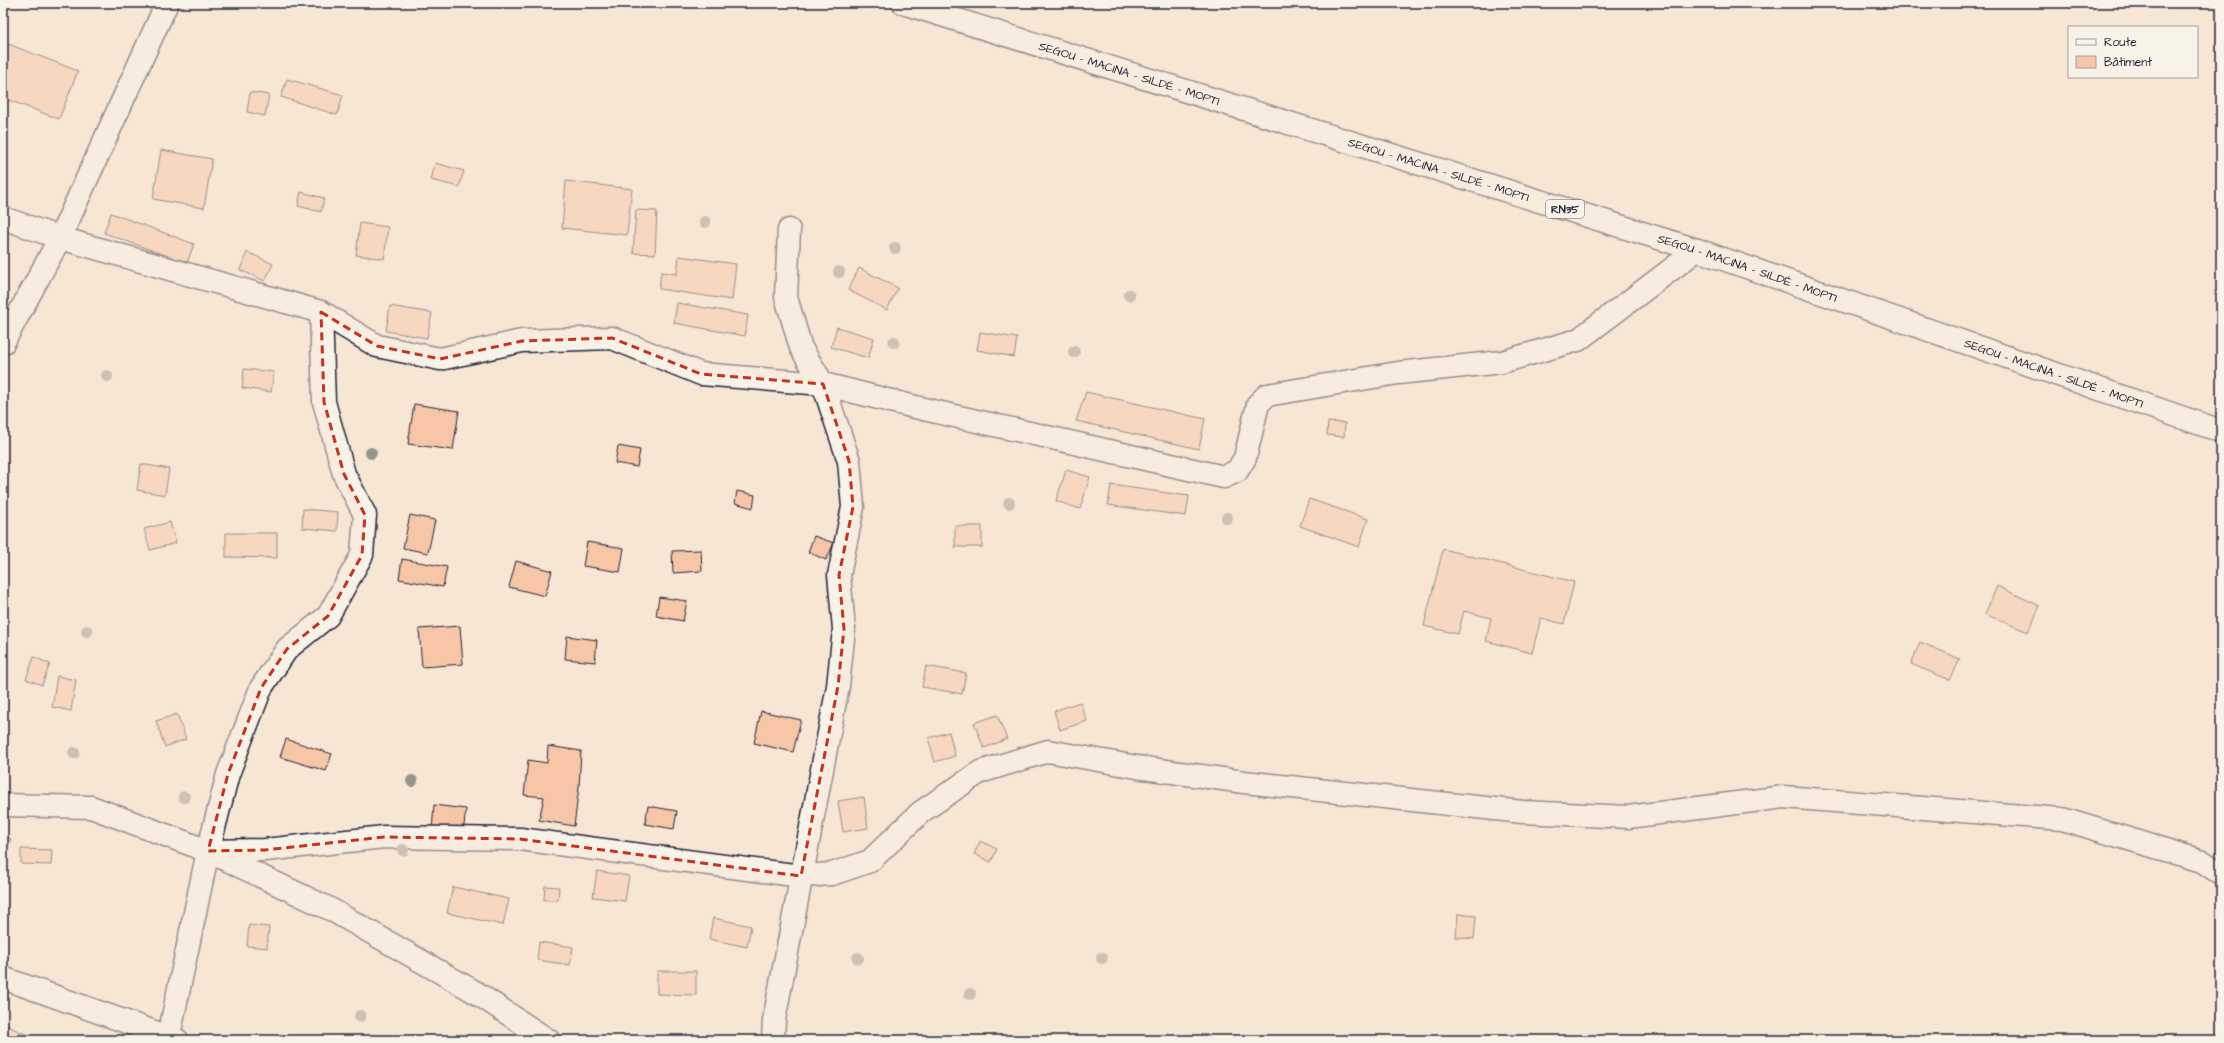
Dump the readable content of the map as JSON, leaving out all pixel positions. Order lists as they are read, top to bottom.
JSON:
{
  "streets": {
    "street": ["SEGOU - MACINA - SILDÉ - MOPTI", "RN35"]
  },
  "legend": ["Route", "Bâtiment"]
}
